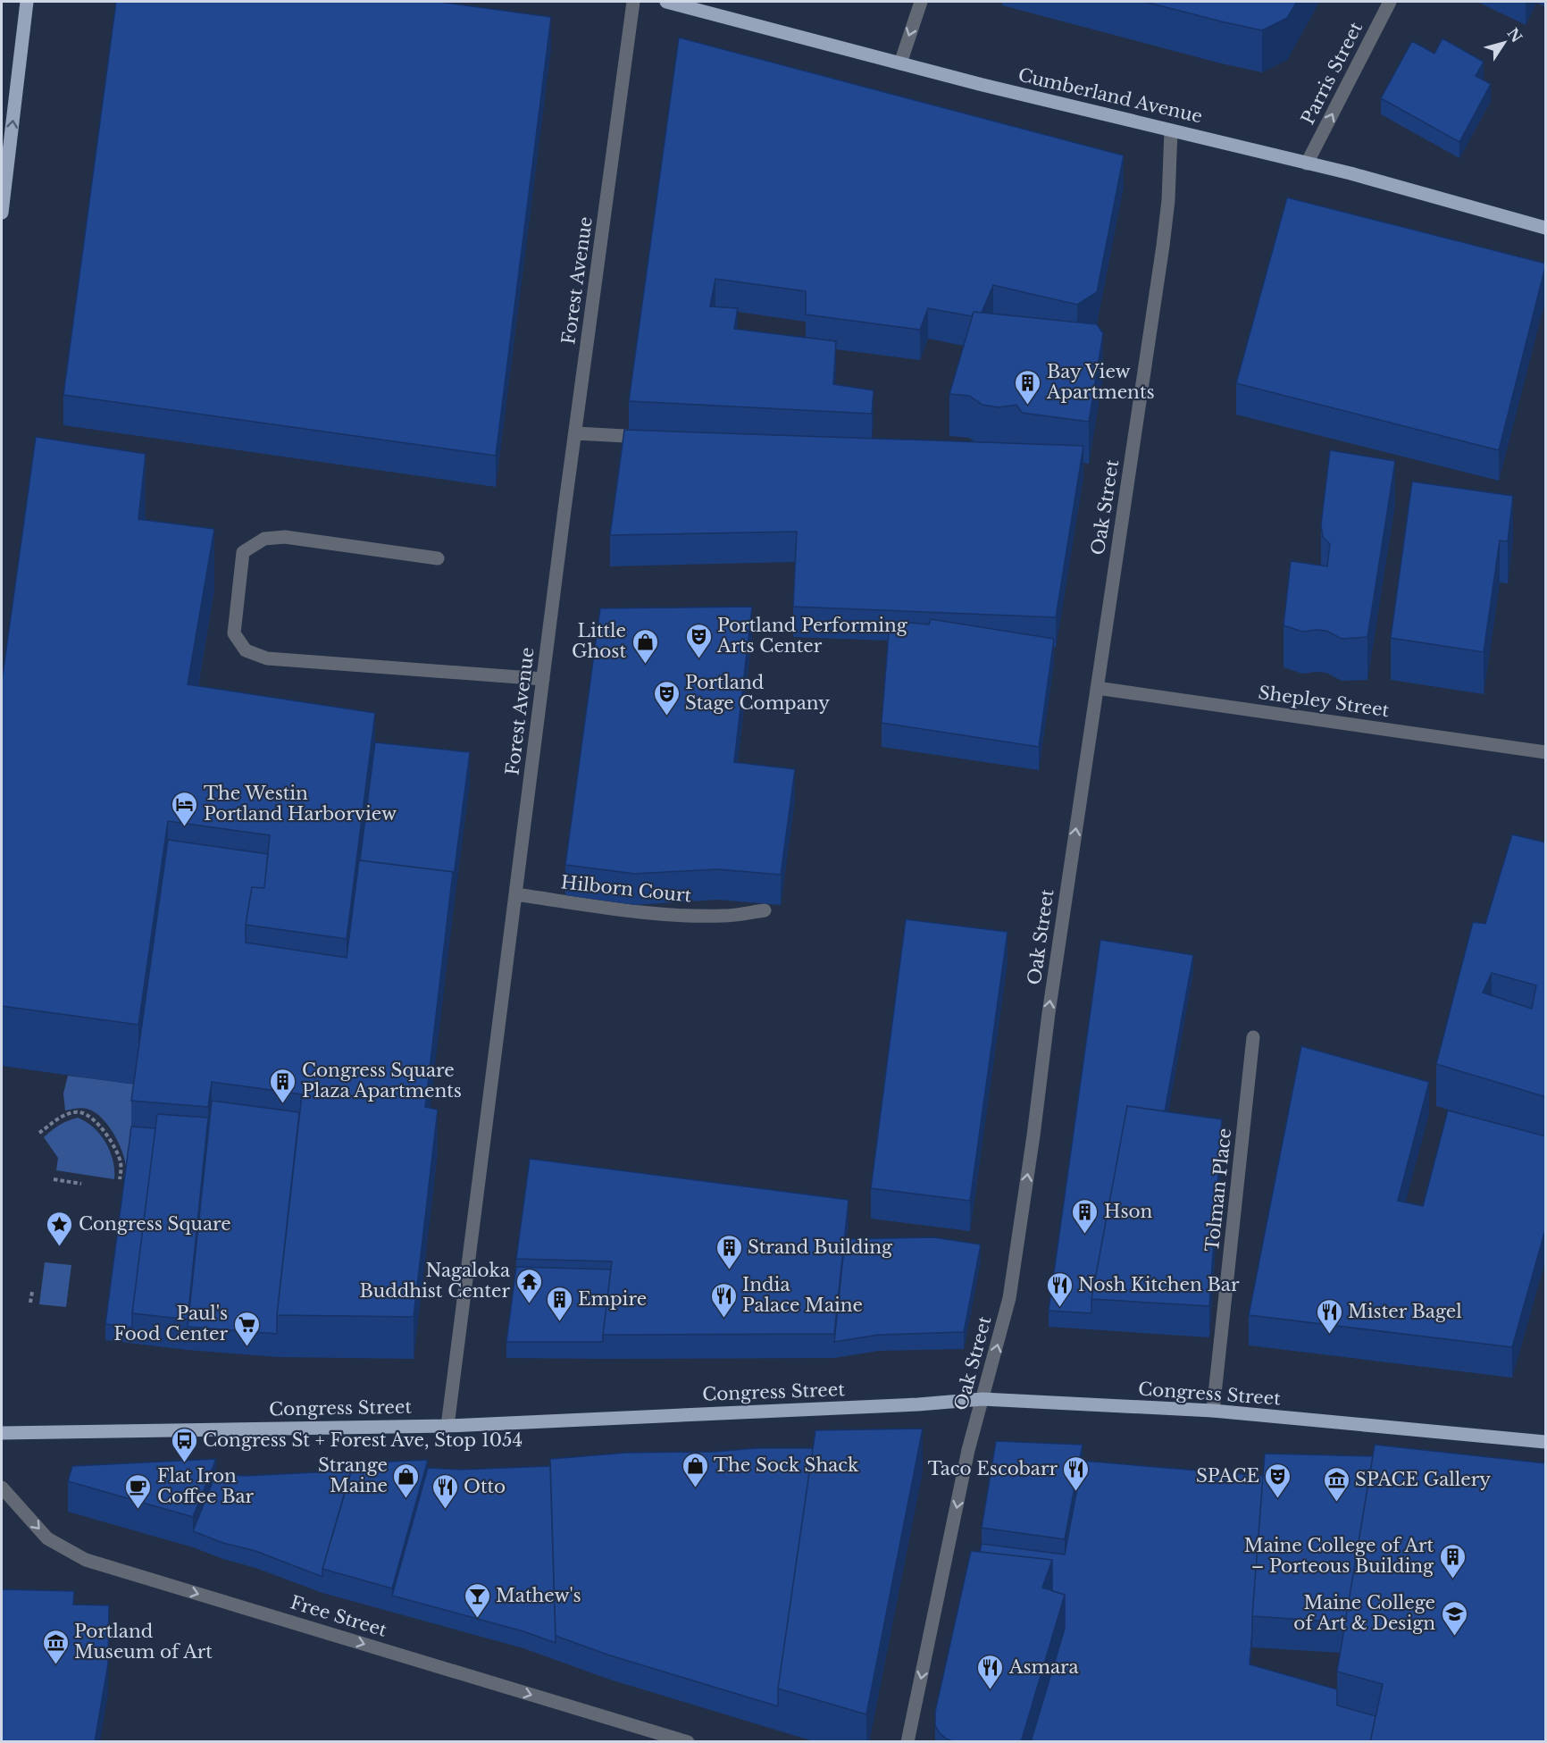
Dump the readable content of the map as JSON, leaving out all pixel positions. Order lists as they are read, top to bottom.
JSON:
{
  "streets": {
    "main road": ["Cumberland Avenue", "Congress Street"],
    "street": [
      "Parris Street",
      "Forest Avenue",
      "Oak Street",
      "Shepley Street",
      "Hilborn Court",
      "Tolman Place",
      "Free Street"
    ]
  },
  "crossings": [
    ["Parris Street", "Cumberland Avenue"],
    ["Cumberland Avenue", "Oak Street"],
    ["Forest Avenue", "Hilborn Court"],
    ["Forest Avenue", "Congress Street"],
    ["Oak Street", "Shepley Street"],
    ["Oak Street", "Congress Street"],
    ["Tolman Place", "Congress Street"]
  ],
  "one_way": ["Parris Street", "Free Street"],
  "places": {
    "building": [
      "Bay View Apartments",
      "Congress Square Plaza Apartments",
      "Hson",
      "Strand Building",
      "Empire",
      "Maine College of Art – Porteous Building"
    ],
    "theatre": ["Portland Performing Arts Center", "Portland Stage Company", "SPACE"],
    "shop": ["Little Ghost", "The Sock Shack", "Strange Maine"],
    "hotel": ["The Westin Portland Harborview"],
    "place": ["Congress Square"],
    "temple": ["Nagaloka Buddhist Center"],
    "restaurant": [
      "Nosh Kitchen Bar",
      "India Palace Maine",
      "Mister Bagel",
      "Taco Escobarr",
      "Otto",
      "Asmara"
    ],
    "supermarket": ["Paul's Food Center"],
    "bus stop": ["Congress St + Forest Ave, Stop 1054"],
    "museum": ["SPACE Gallery", "Portland Museum of Art"],
    "cafe": ["Flat Iron Coffee Bar"],
    "bar": ["Mathew's"],
    "school or university": ["Maine College of Art & Design"]
  },
  "north": "top right"
}
